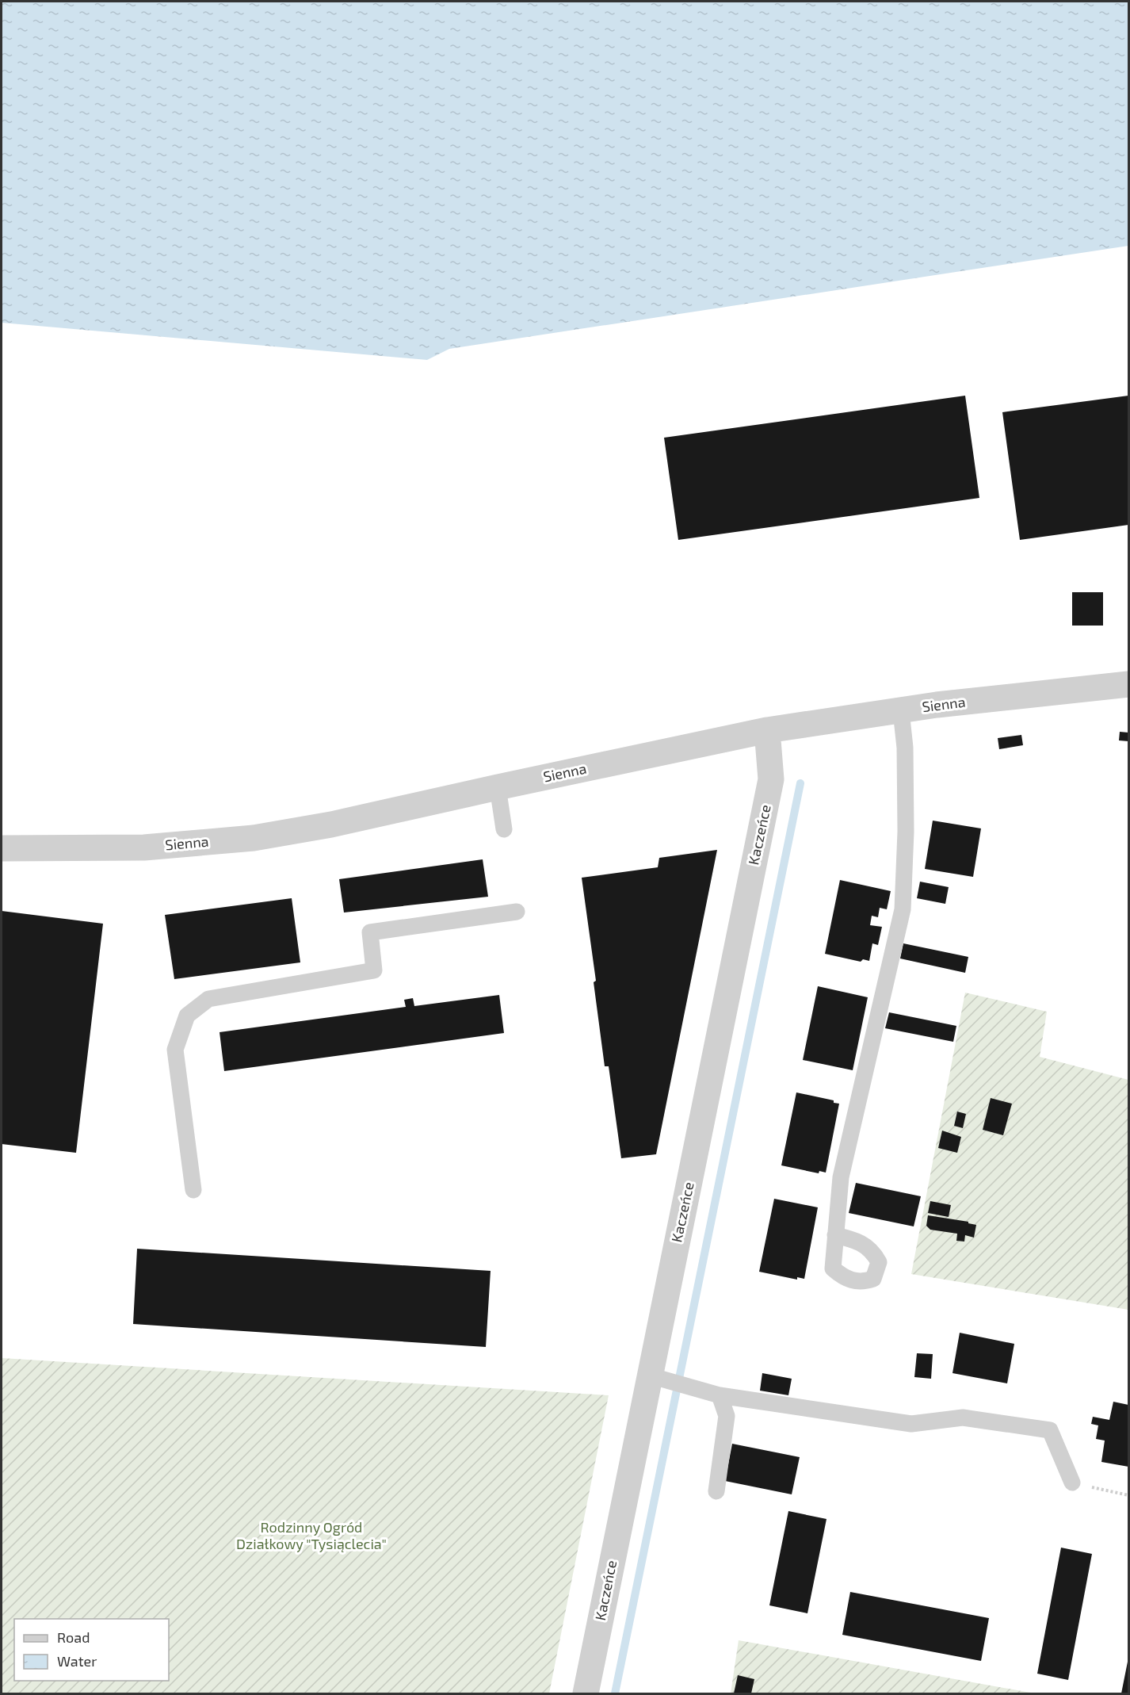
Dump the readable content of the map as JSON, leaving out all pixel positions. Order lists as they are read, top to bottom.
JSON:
{
  "streets": {
    "street": ["Sienna", "Kaczeńce"]
  },
  "crossings": [
    ["Sienna", "Kaczeńce"]
  ],
  "parks": ["Rodzinny Ogród Działkowy \"Tysiąclecia\""],
  "legend": ["Road", "Water"]
}
